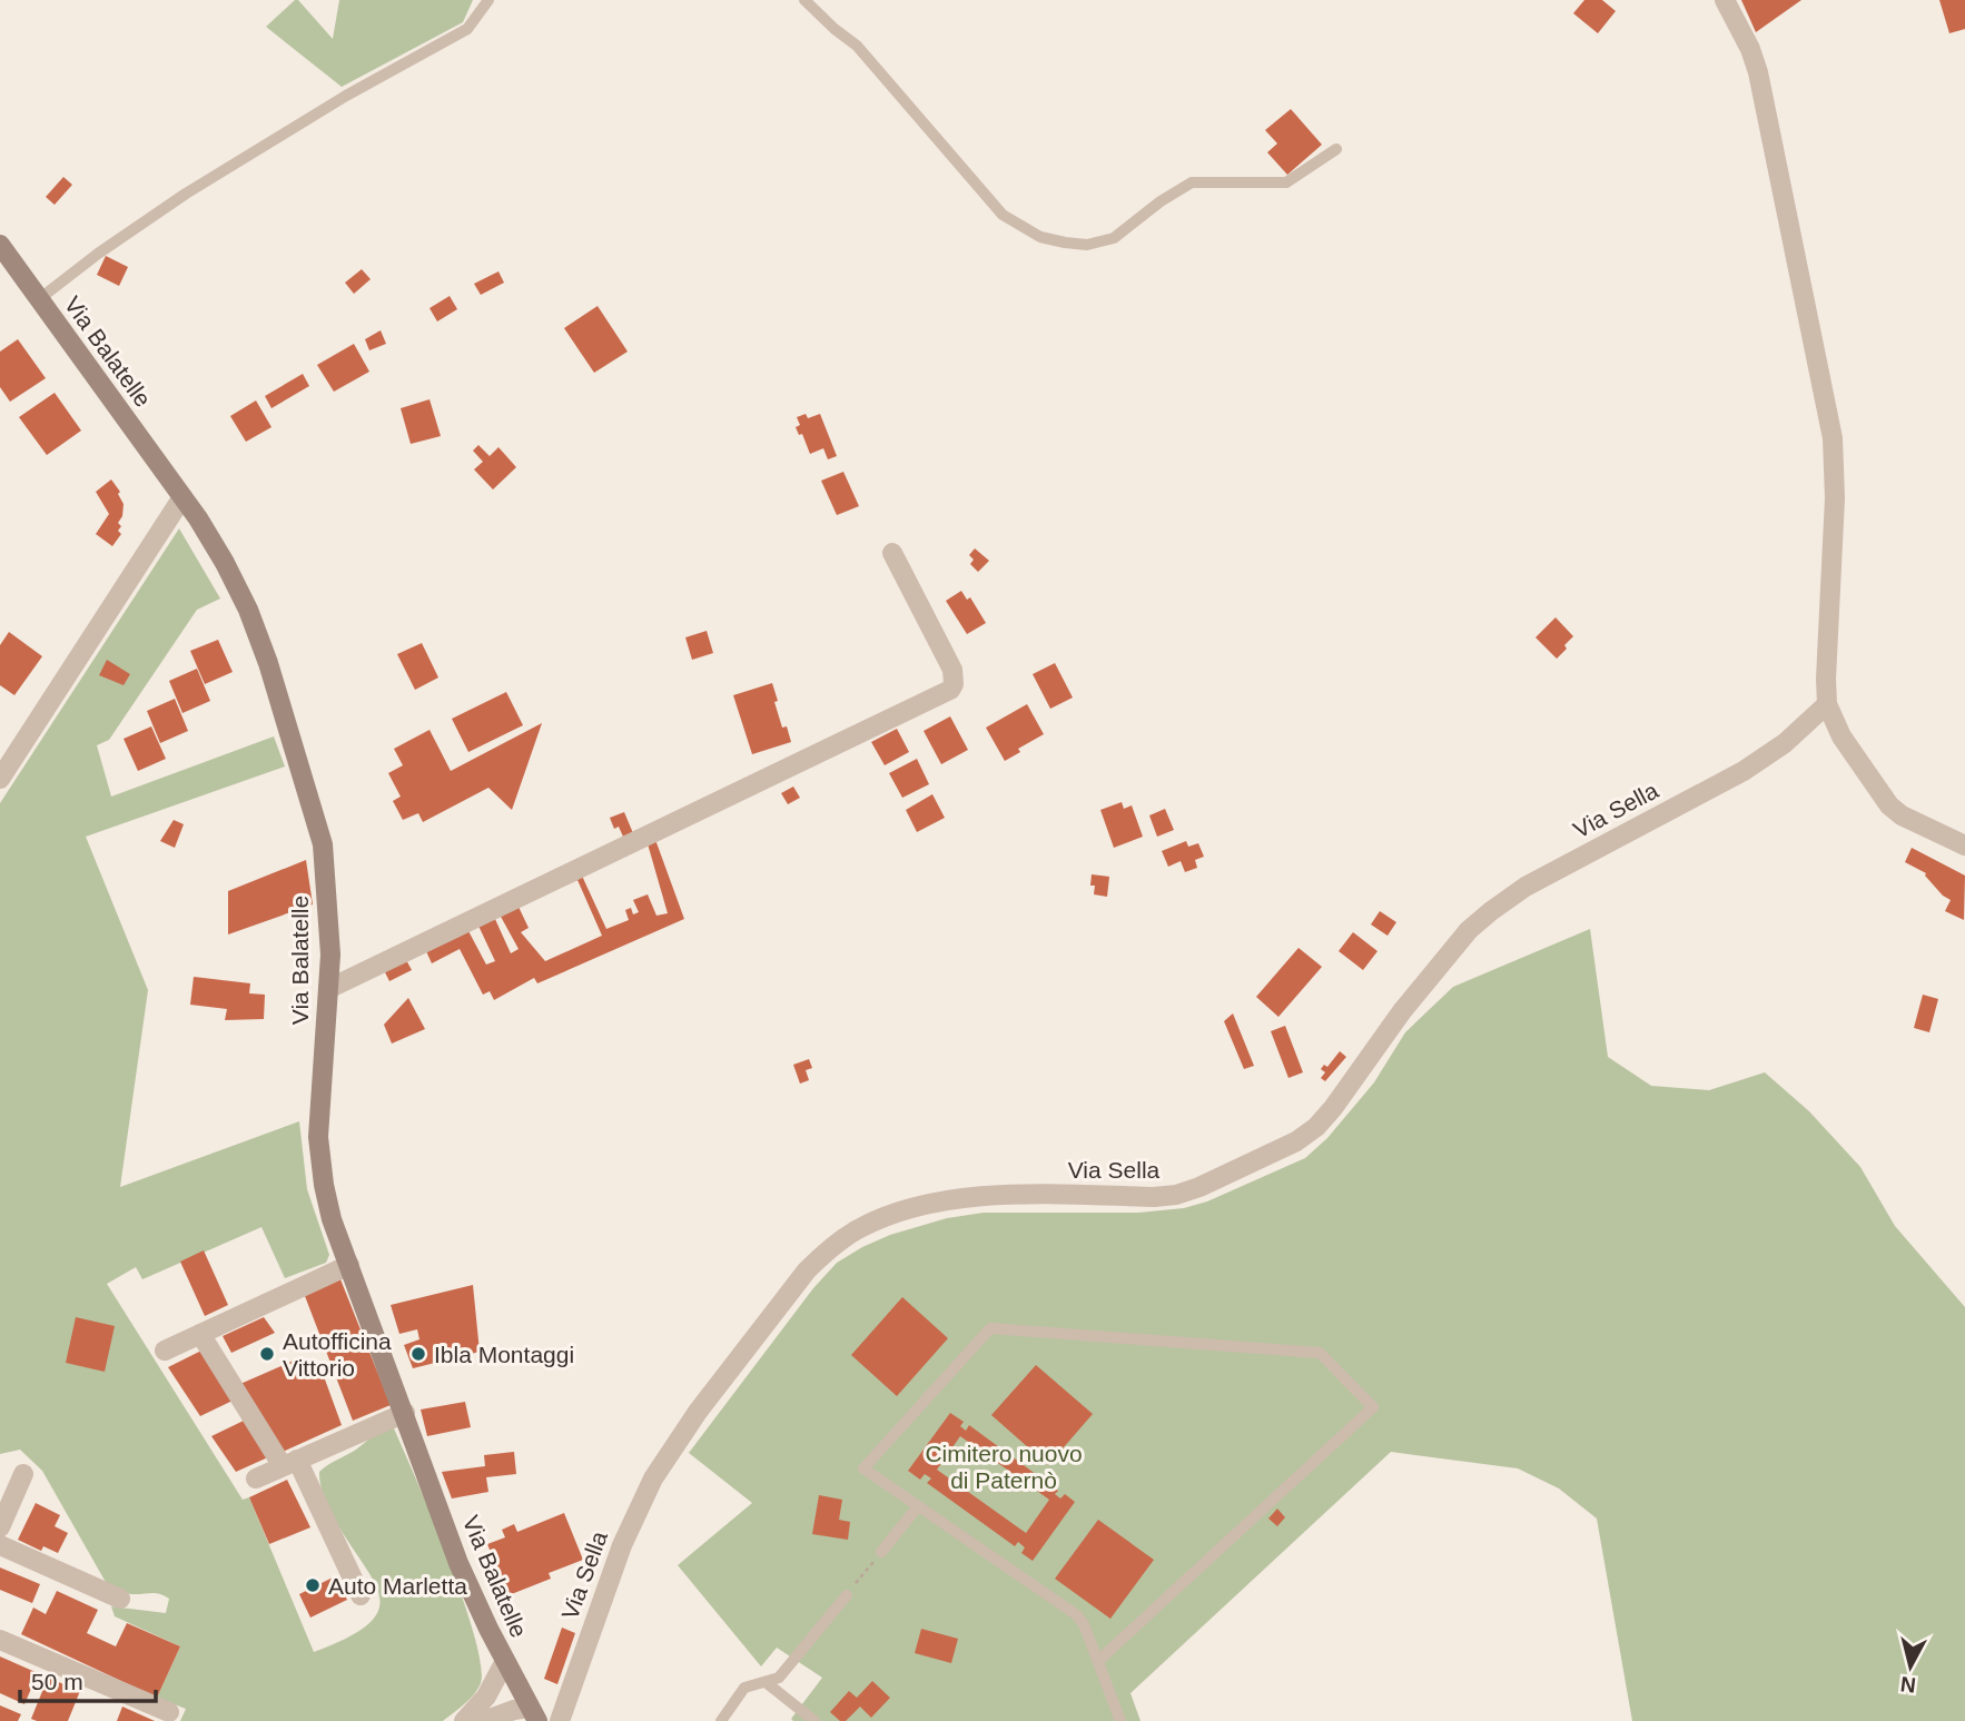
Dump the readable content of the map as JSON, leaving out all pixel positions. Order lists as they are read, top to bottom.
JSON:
{
  "streets": {
    "street": ["Via Balatelle", "Via Sella"]
  },
  "parks": ["Cimitero nuovo di Paternò"],
  "places": ["Autofficina Vittorio", "Ibla Montaggi", "Auto Marletta"],
  "scale_bar": "50 m",
  "north": "bottom"
}
